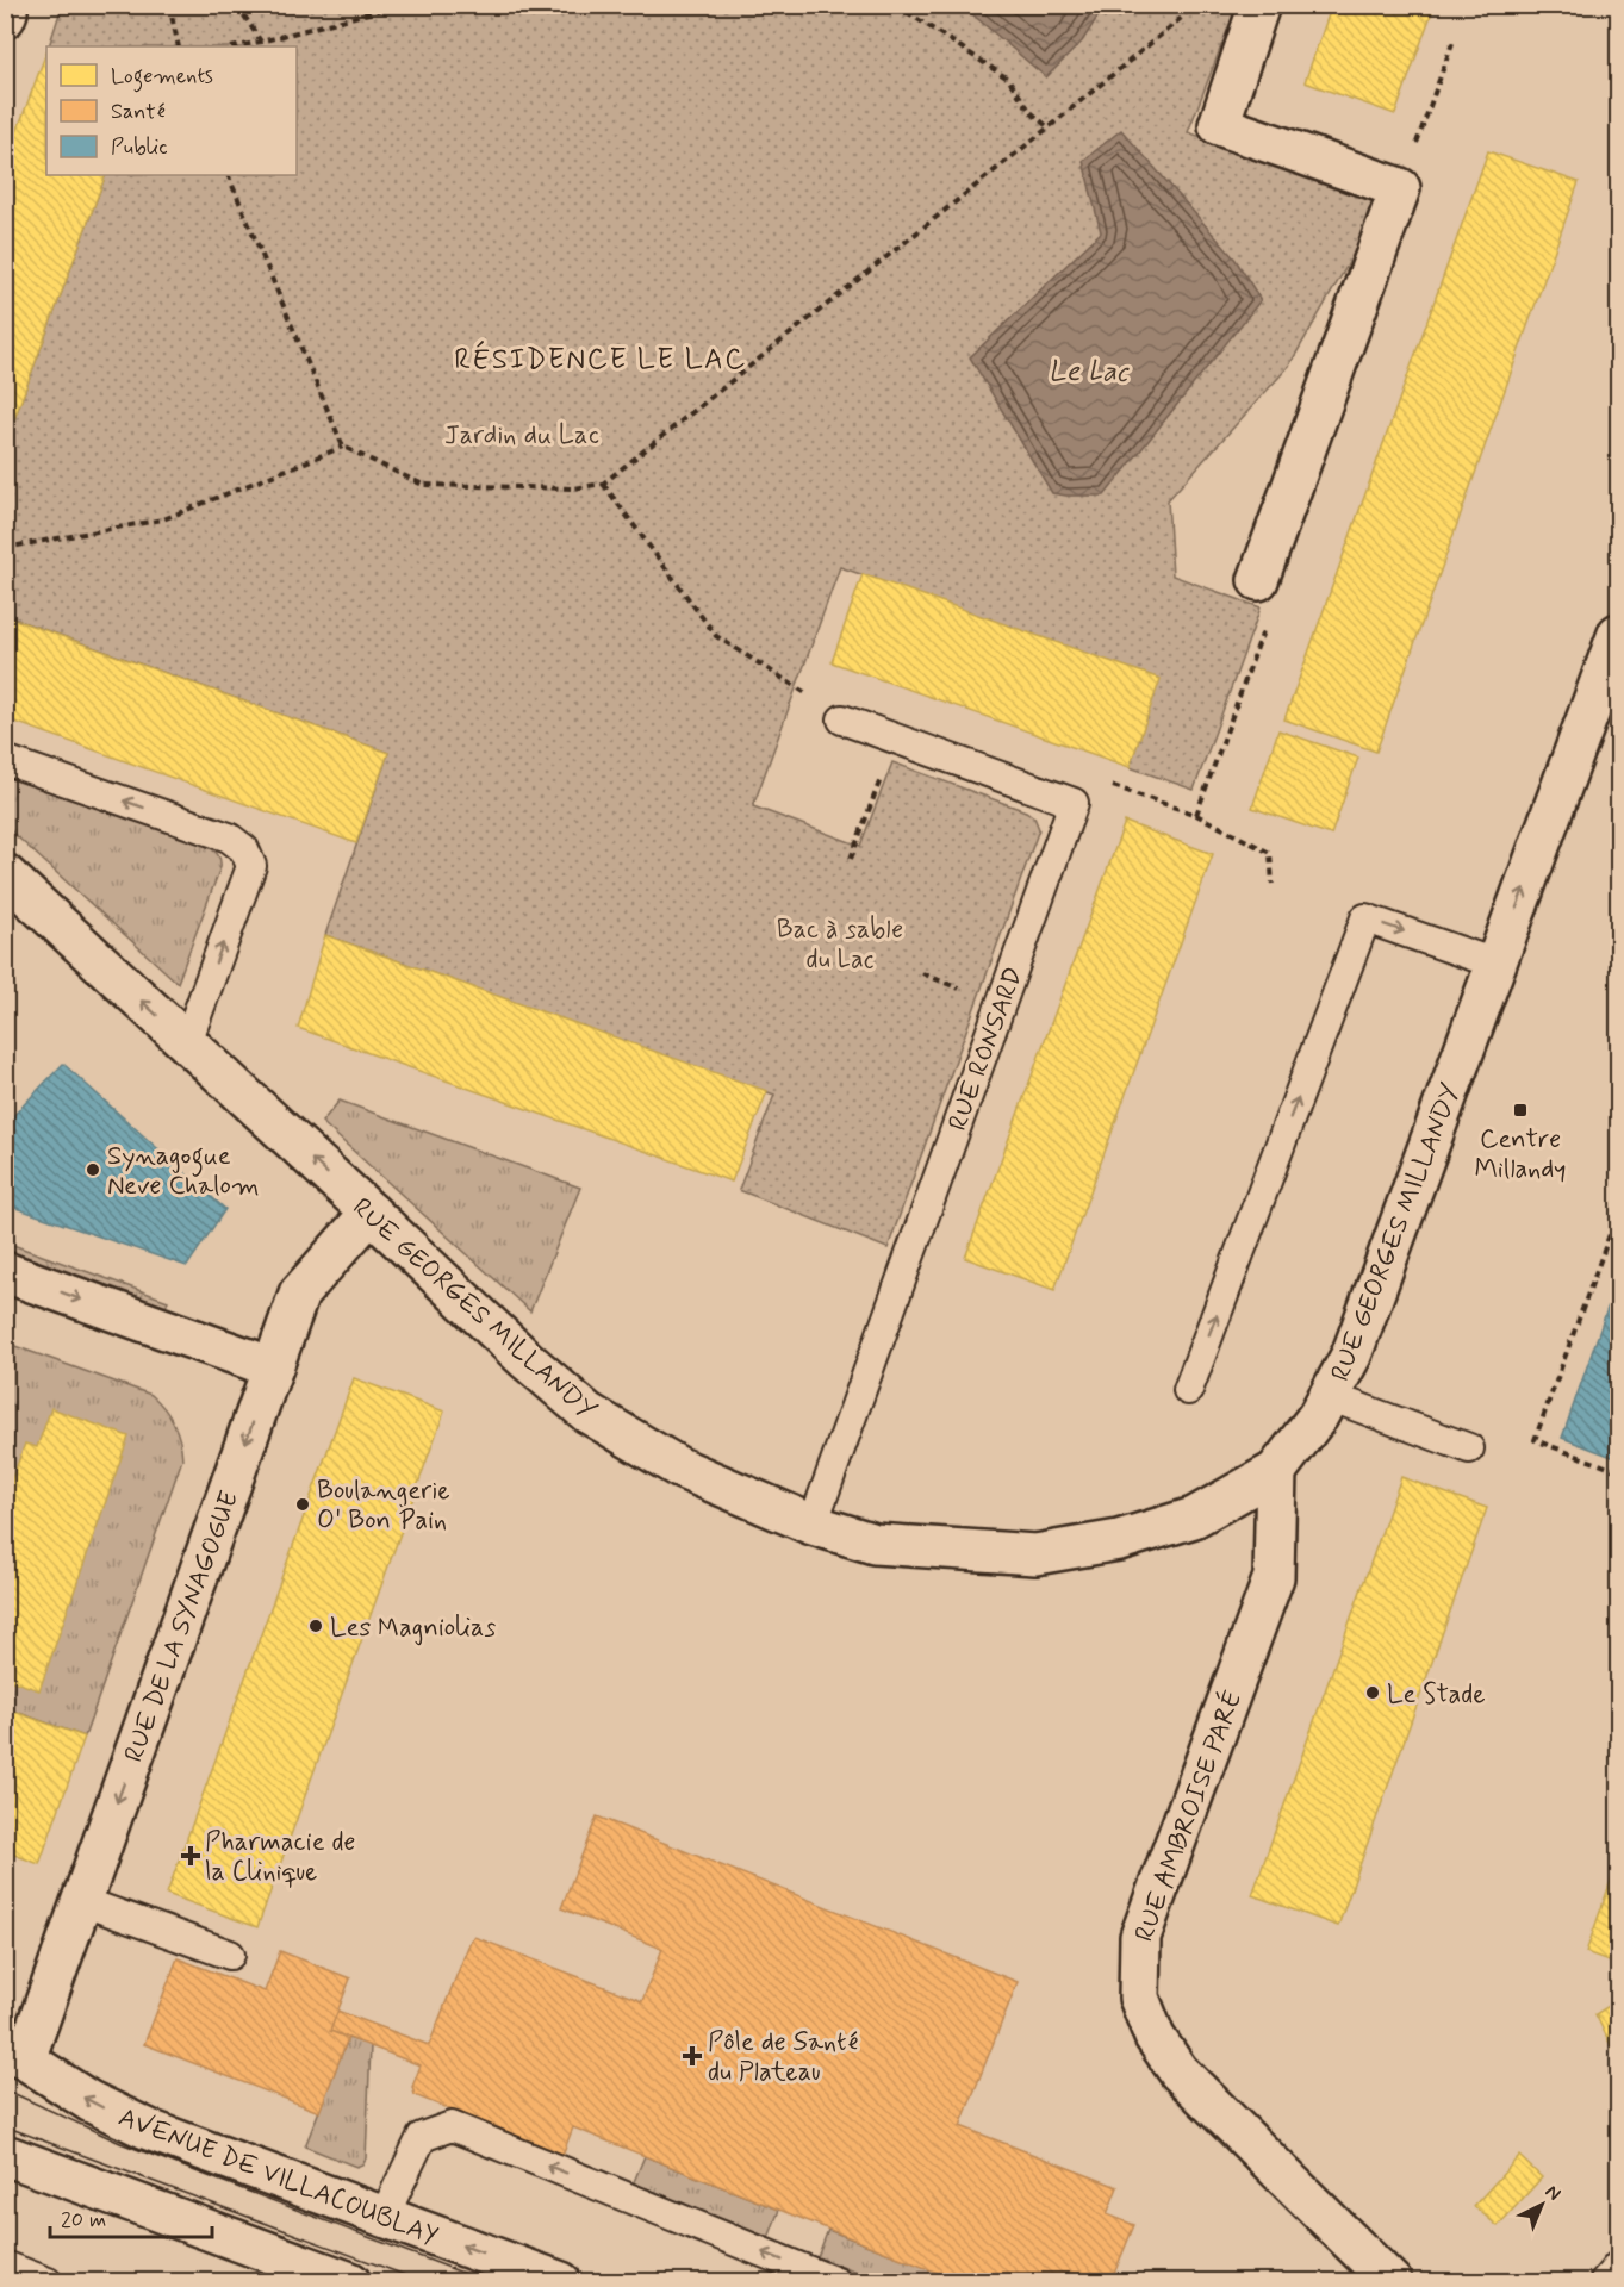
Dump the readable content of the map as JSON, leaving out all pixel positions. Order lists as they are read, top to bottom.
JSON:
{
  "streets": {
    "street": [
      "RUE GEORGES MILLANDY",
      "RUE DE LA SYNAGOGUE",
      "RUE AMBROISE PARÉ",
      "AVENUE DE VILLACOUBLAY"
    ],
    "lane": ["RUE RONSARD"]
  },
  "crossings": [
    ["RUE RONSARD", "RUE GEORGES MILLANDY"],
    ["RUE GEORGES MILLANDY", "RUE DE LA SYNAGOGUE"],
    ["RUE GEORGES MILLANDY", "RUE AMBROISE PARÉ"],
    ["RUE DE LA SYNAGOGUE", "AVENUE DE VILLACOUBLAY"]
  ],
  "one_way": ["RUE DE LA SYNAGOGUE"],
  "districts": ["RÉSIDENCE LE LAC"],
  "water": ["Le Lac"],
  "parks": ["Jardin du Lac", "Bac à sable du Lac"],
  "places": {
    "transit": ["Centre Millandy"],
    "other": [
      "Synagogue Neve Chalom",
      "Boulangerie O' Bon Pain",
      "Les Magniolias",
      "Le Stade"
    ],
    "health": ["Pharmacie de la Clinique", "Pôle de Santé du Plateau"]
  },
  "legend": ["Logements", "Santé", "Public"],
  "scale_bar": "20 m",
  "north": "top right"
}
